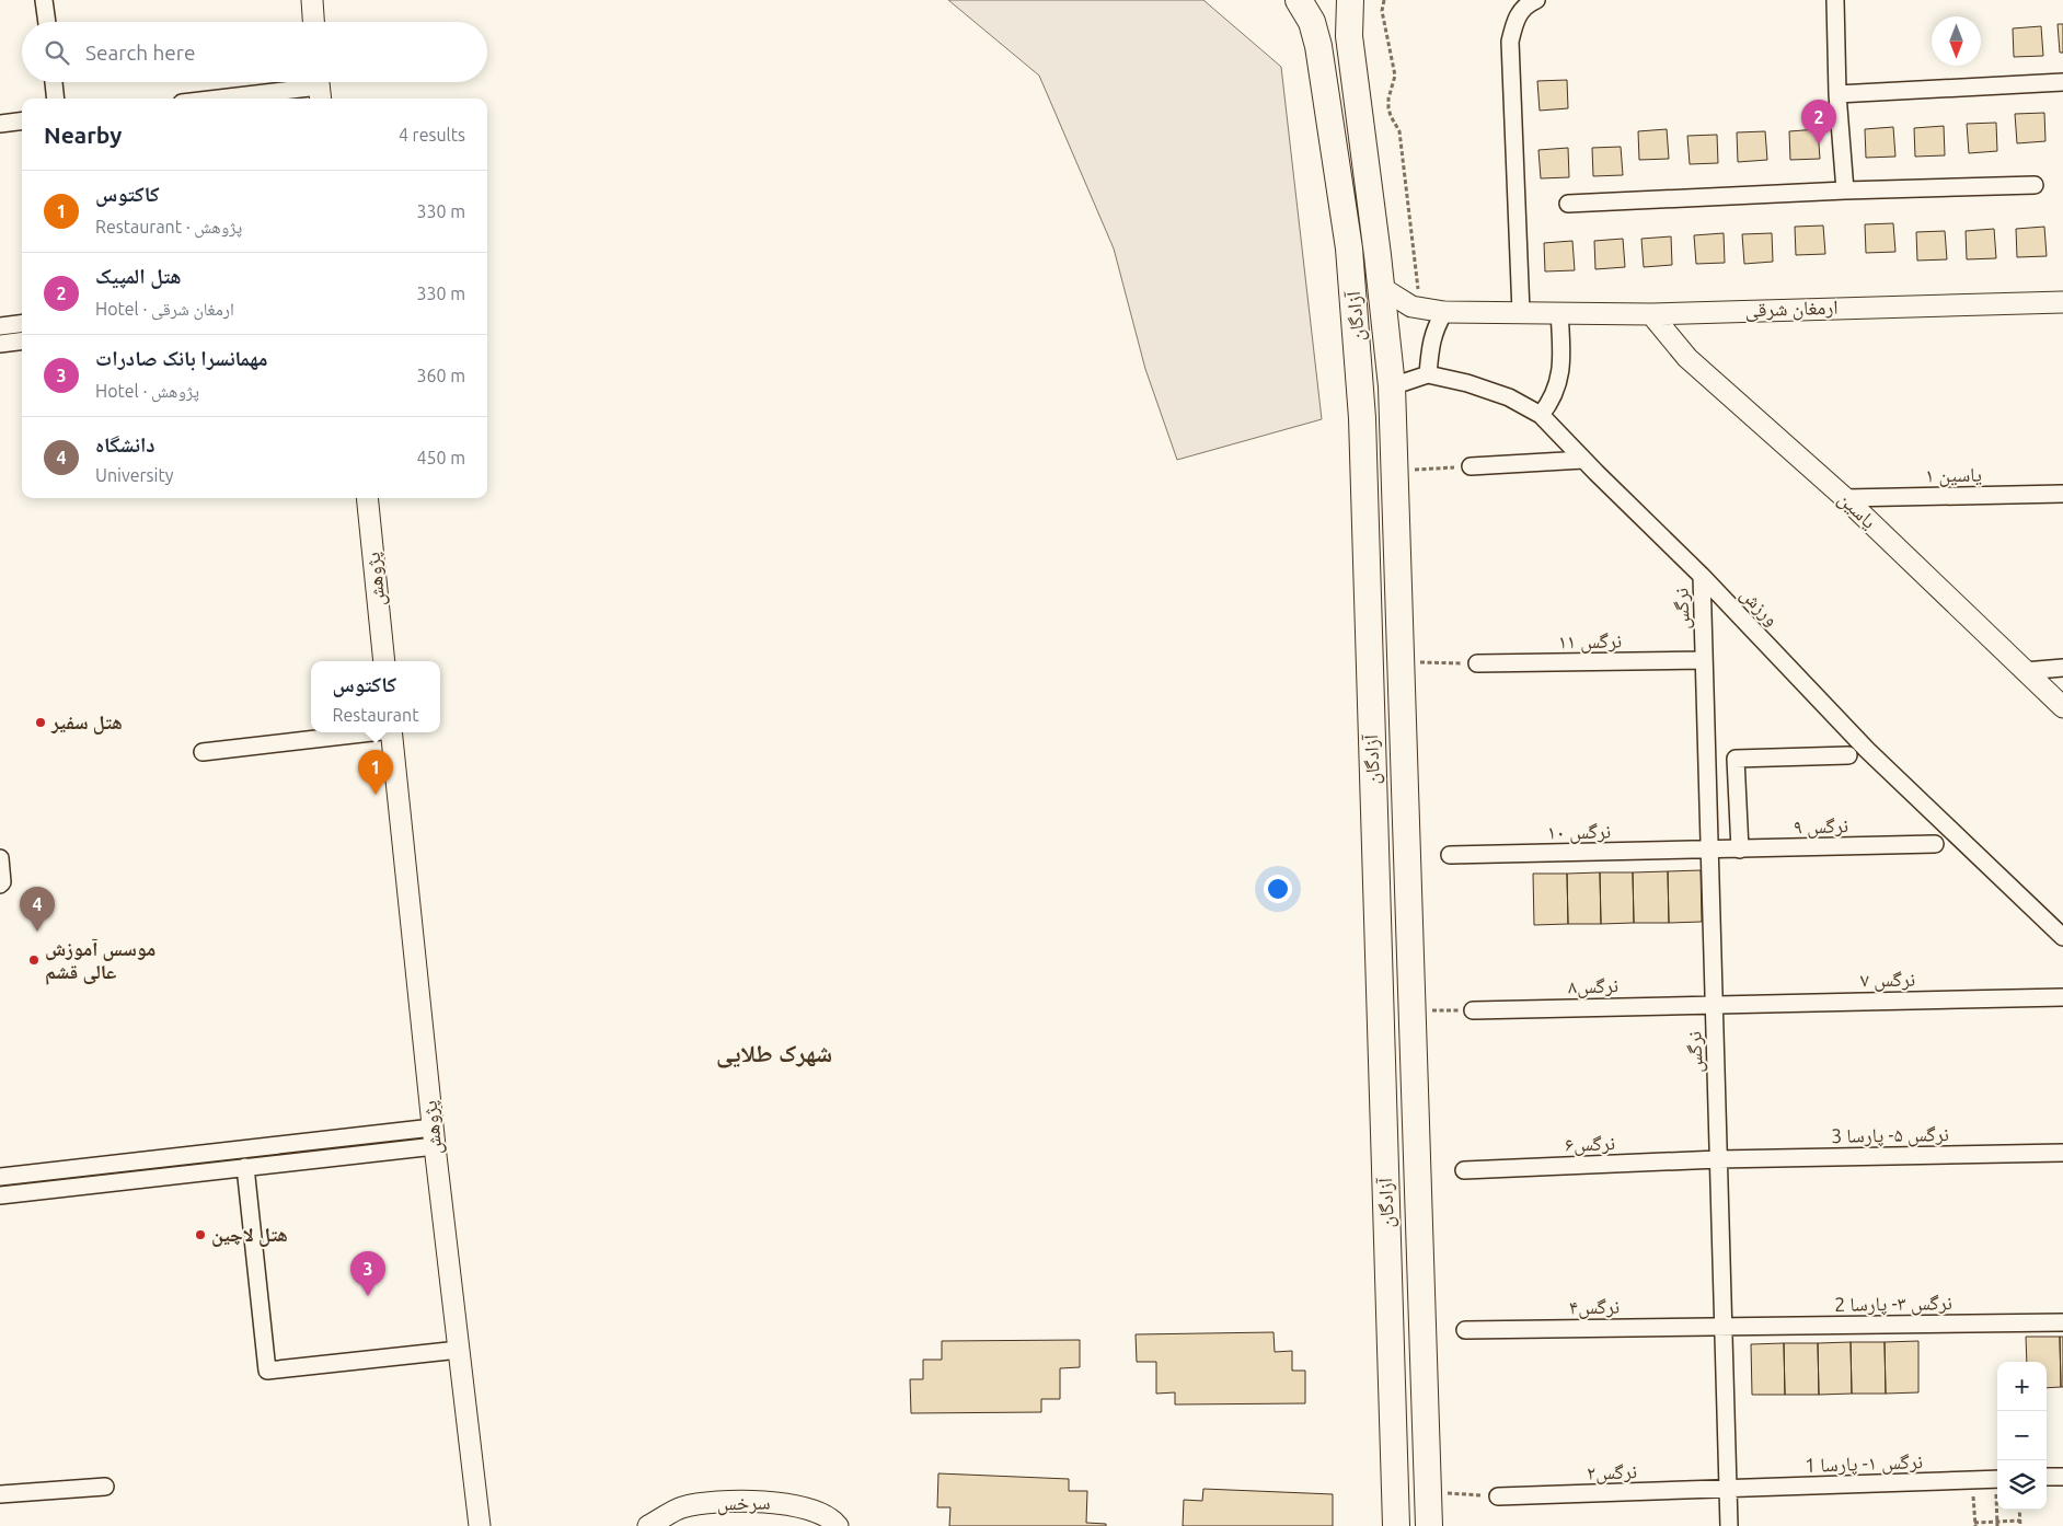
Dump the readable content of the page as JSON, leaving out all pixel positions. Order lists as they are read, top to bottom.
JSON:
{
  "streets": {
    "main road": ["آزادگان"],
    "street": [
      "ارمغان شرقی",
      "یاسین ۱",
      "یاسین",
      "پژوهش",
      "ورزش",
      "نرگس",
      "نرگس ۱۱",
      "نرگس ۹",
      "نرگس ۱۰",
      "نرگس ۷",
      "نرگس۸",
      "نرگس ۵- پارسا 3",
      "نرگس۶",
      "نرگس ۳- پارسا 2",
      "نرگس۴",
      "نرگس ۱- پارسا 1",
      "نرگس۲",
      "سرخس"
    ]
  },
  "crossings": [
    ["ارمغان شرقی", "آزادگان"],
    ["ارمغان شرقی", "یاسین"],
    ["یاسین ۱", "یاسین"],
    ["ورزش", "نرگس"],
    ["نرگس", "نرگس ۱۱"],
    ["نرگس", "نرگس ۹"],
    ["نرگس", "نرگس ۱۰"],
    ["نرگس", "نرگس ۷"],
    ["نرگس", "نرگس۸"],
    ["نرگس", "نرگس ۵- پارسا 3"],
    ["نرگس", "نرگس۶"],
    ["نرگس", "نرگس ۳- پارسا 2"],
    ["نرگس", "نرگس۴"],
    ["نرگس", "نرگس ۱- پارسا 1"],
    ["نرگس", "نرگس۲"],
    ["نرگس ۹", "نرگس ۱۰"],
    ["نرگس ۷", "نرگس۸"],
    ["نرگس ۵- پارسا 3", "نرگس۶"],
    ["نرگس ۳- پارسا 2", "نرگس۴"],
    ["نرگس ۱- پارسا 1", "نرگس۲"]
  ],
  "districts": ["شهرک طلایی"],
  "places": ["هتل سفیر", "موسس آموزش عالی قشم", "هتل لاچین"],
  "north": "bottom",
  "page": {
    "search": "Search here",
    "heading": ["Nearby", "4 results"],
    "pins": [
      "2",
      "1",
      "4",
      "3"
    ],
    "list": [
      {
        "mark": "1",
        "name": "کاکتوس",
        "note": "Restaurant · پژوهش",
        "value": "330 m"
      },
      {
        "mark": "2",
        "name": "هتل المپیک",
        "note": "Hotel · ارمغان شرقی",
        "value": "330 m"
      },
      {
        "mark": "3",
        "name": "مهمانسرا بانک صادرات",
        "note": "Hotel · پژوهش",
        "value": "360 m"
      },
      {
        "mark": "4",
        "name": "دانشگاه",
        "note": "University",
        "value": "450 m"
      }
    ],
    "popup": ["کاکتوس", "Restaurant"],
    "map_buttons": ["+", "−"]
  }
}
